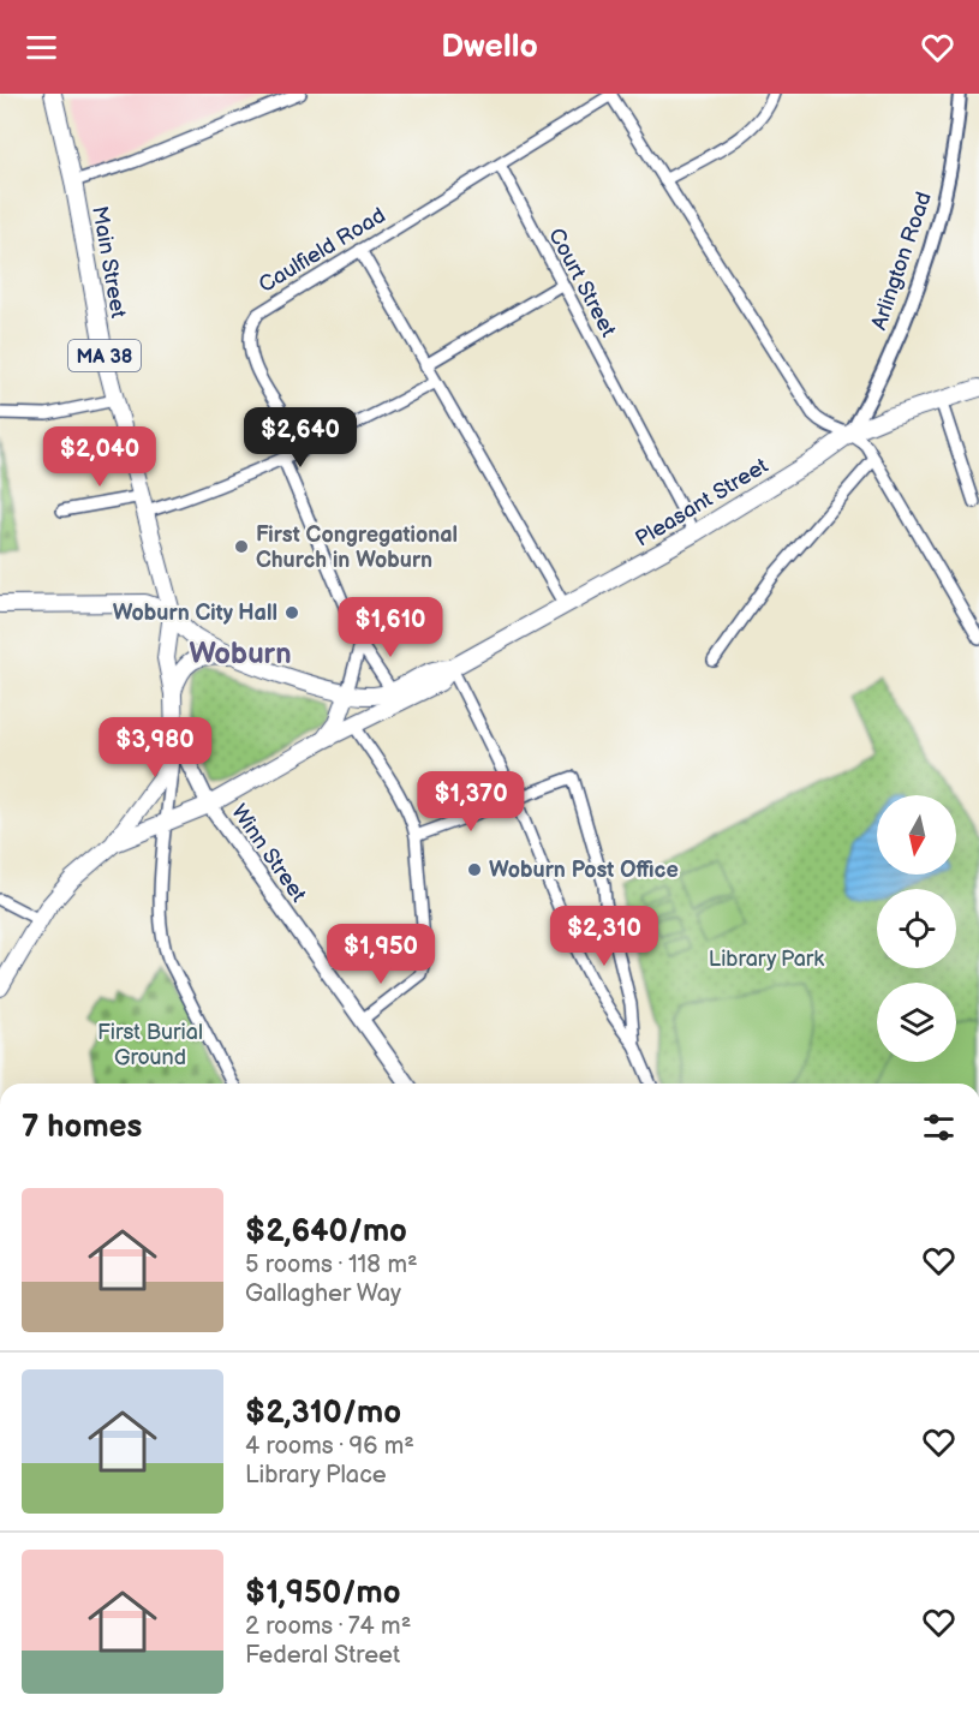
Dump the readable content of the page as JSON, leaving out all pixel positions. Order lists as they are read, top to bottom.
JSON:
{
  "streets": {
    "main road": [
      "Main Street",
      "MA 38",
      "Pleasant Street",
      "Winn Street"
    ],
    "street": ["Caulfield Road", "Arlington Road", "Court Street"]
  },
  "crossings": [
    ["Caulfield Road", "Court Street"],
    ["Arlington Road", "Pleasant Street"],
    ["Main Street", "Pleasant Street"],
    ["Main Street", "Winn Street"],
    ["Court Street", "Pleasant Street"],
    ["MA 38", "Pleasant Street"],
    ["Pleasant Street", "Winn Street"]
  ],
  "districts": ["Woburn"],
  "parks": ["Library Park", "First Burial Ground"],
  "places": ["First Congregational Church in Woburn", "Woburn City Hall", "Woburn Post Office"],
  "north": "bottom",
  "page": {
    "header": "Dwello",
    "price": [
      "$2,640",
      "$2,040",
      "$1,610",
      "$3,980",
      "$1,370",
      "$2,310",
      "$1,950"
    ],
    "heading": "7 homes",
    "list": [
      {
        "name": "$2,640/mo",
        "note": "5 rooms · 118 m² · Gallagher Way"
      },
      {
        "name": "$2,310/mo",
        "note": "4 rooms · 96 m² · Library Place"
      },
      {
        "name": "$1,950/mo",
        "note": "2 rooms · 74 m² · Federal Street"
      }
    ]
  }
}
